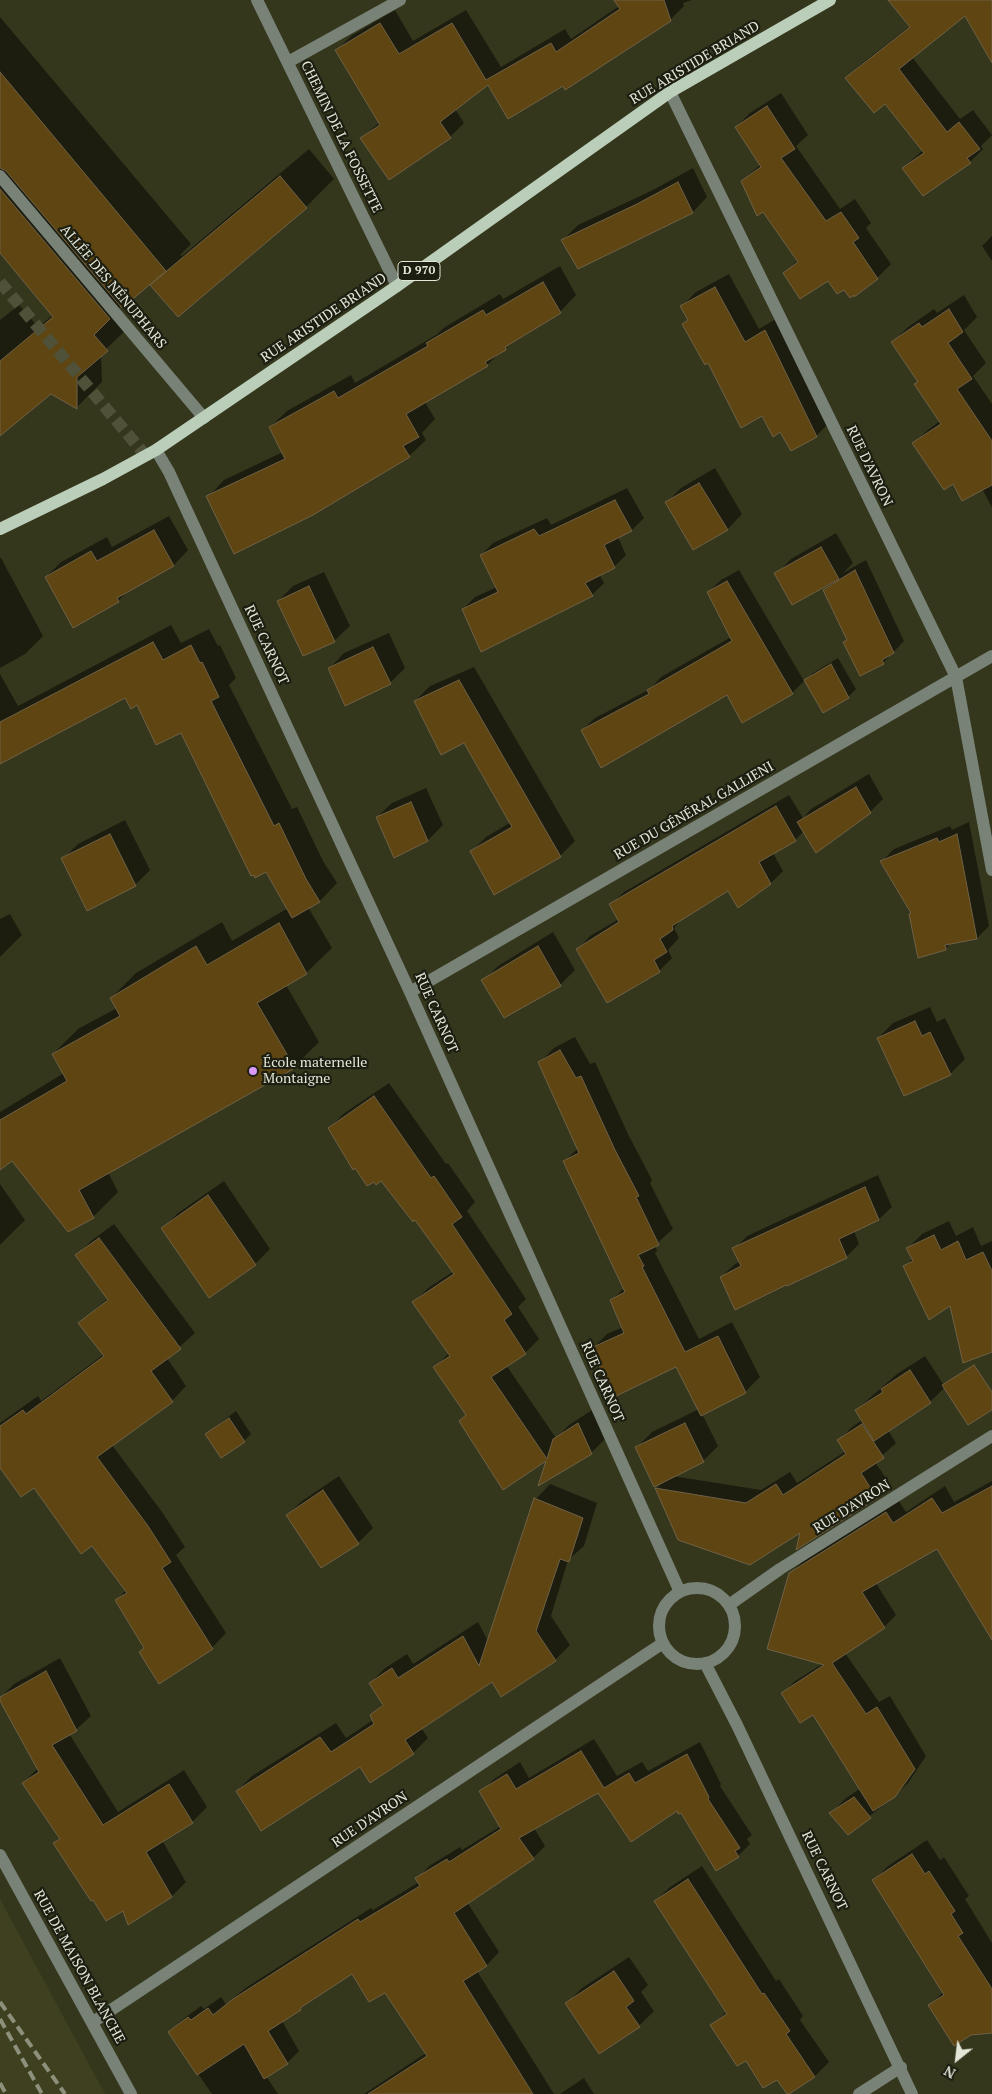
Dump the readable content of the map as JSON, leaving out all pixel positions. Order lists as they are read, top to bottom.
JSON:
{
  "streets": {
    "main road": ["RUE ARISTIDE BRIAND", "D 970"],
    "street": [
      "CHEMIN DE LA FOSSETTE",
      "ALLÉE DES NÉNUPHARS",
      "RUE D'AVRON",
      "RUE CARNOT",
      "RUE DU GÉNÉRAL GALLIENI",
      "RUE DE MAISON BLANCHE"
    ]
  },
  "crossings": [
    ["RUE ARISTIDE BRIAND", "CHEMIN DE LA FOSSETTE"],
    ["RUE ARISTIDE BRIAND", "ALLÉE DES NÉNUPHARS"],
    ["RUE ARISTIDE BRIAND", "RUE D'AVRON"],
    ["RUE ARISTIDE BRIAND", "RUE CARNOT"],
    ["RUE D'AVRON", "RUE CARNOT"],
    ["RUE D'AVRON", "RUE DU GÉNÉRAL GALLIENI"],
    ["RUE D'AVRON", "RUE DE MAISON BLANCHE"],
    ["RUE CARNOT", "RUE DU GÉNÉRAL GALLIENI"]
  ],
  "places": ["École maternelle Montaigne"],
  "north": "bottom left"
}
